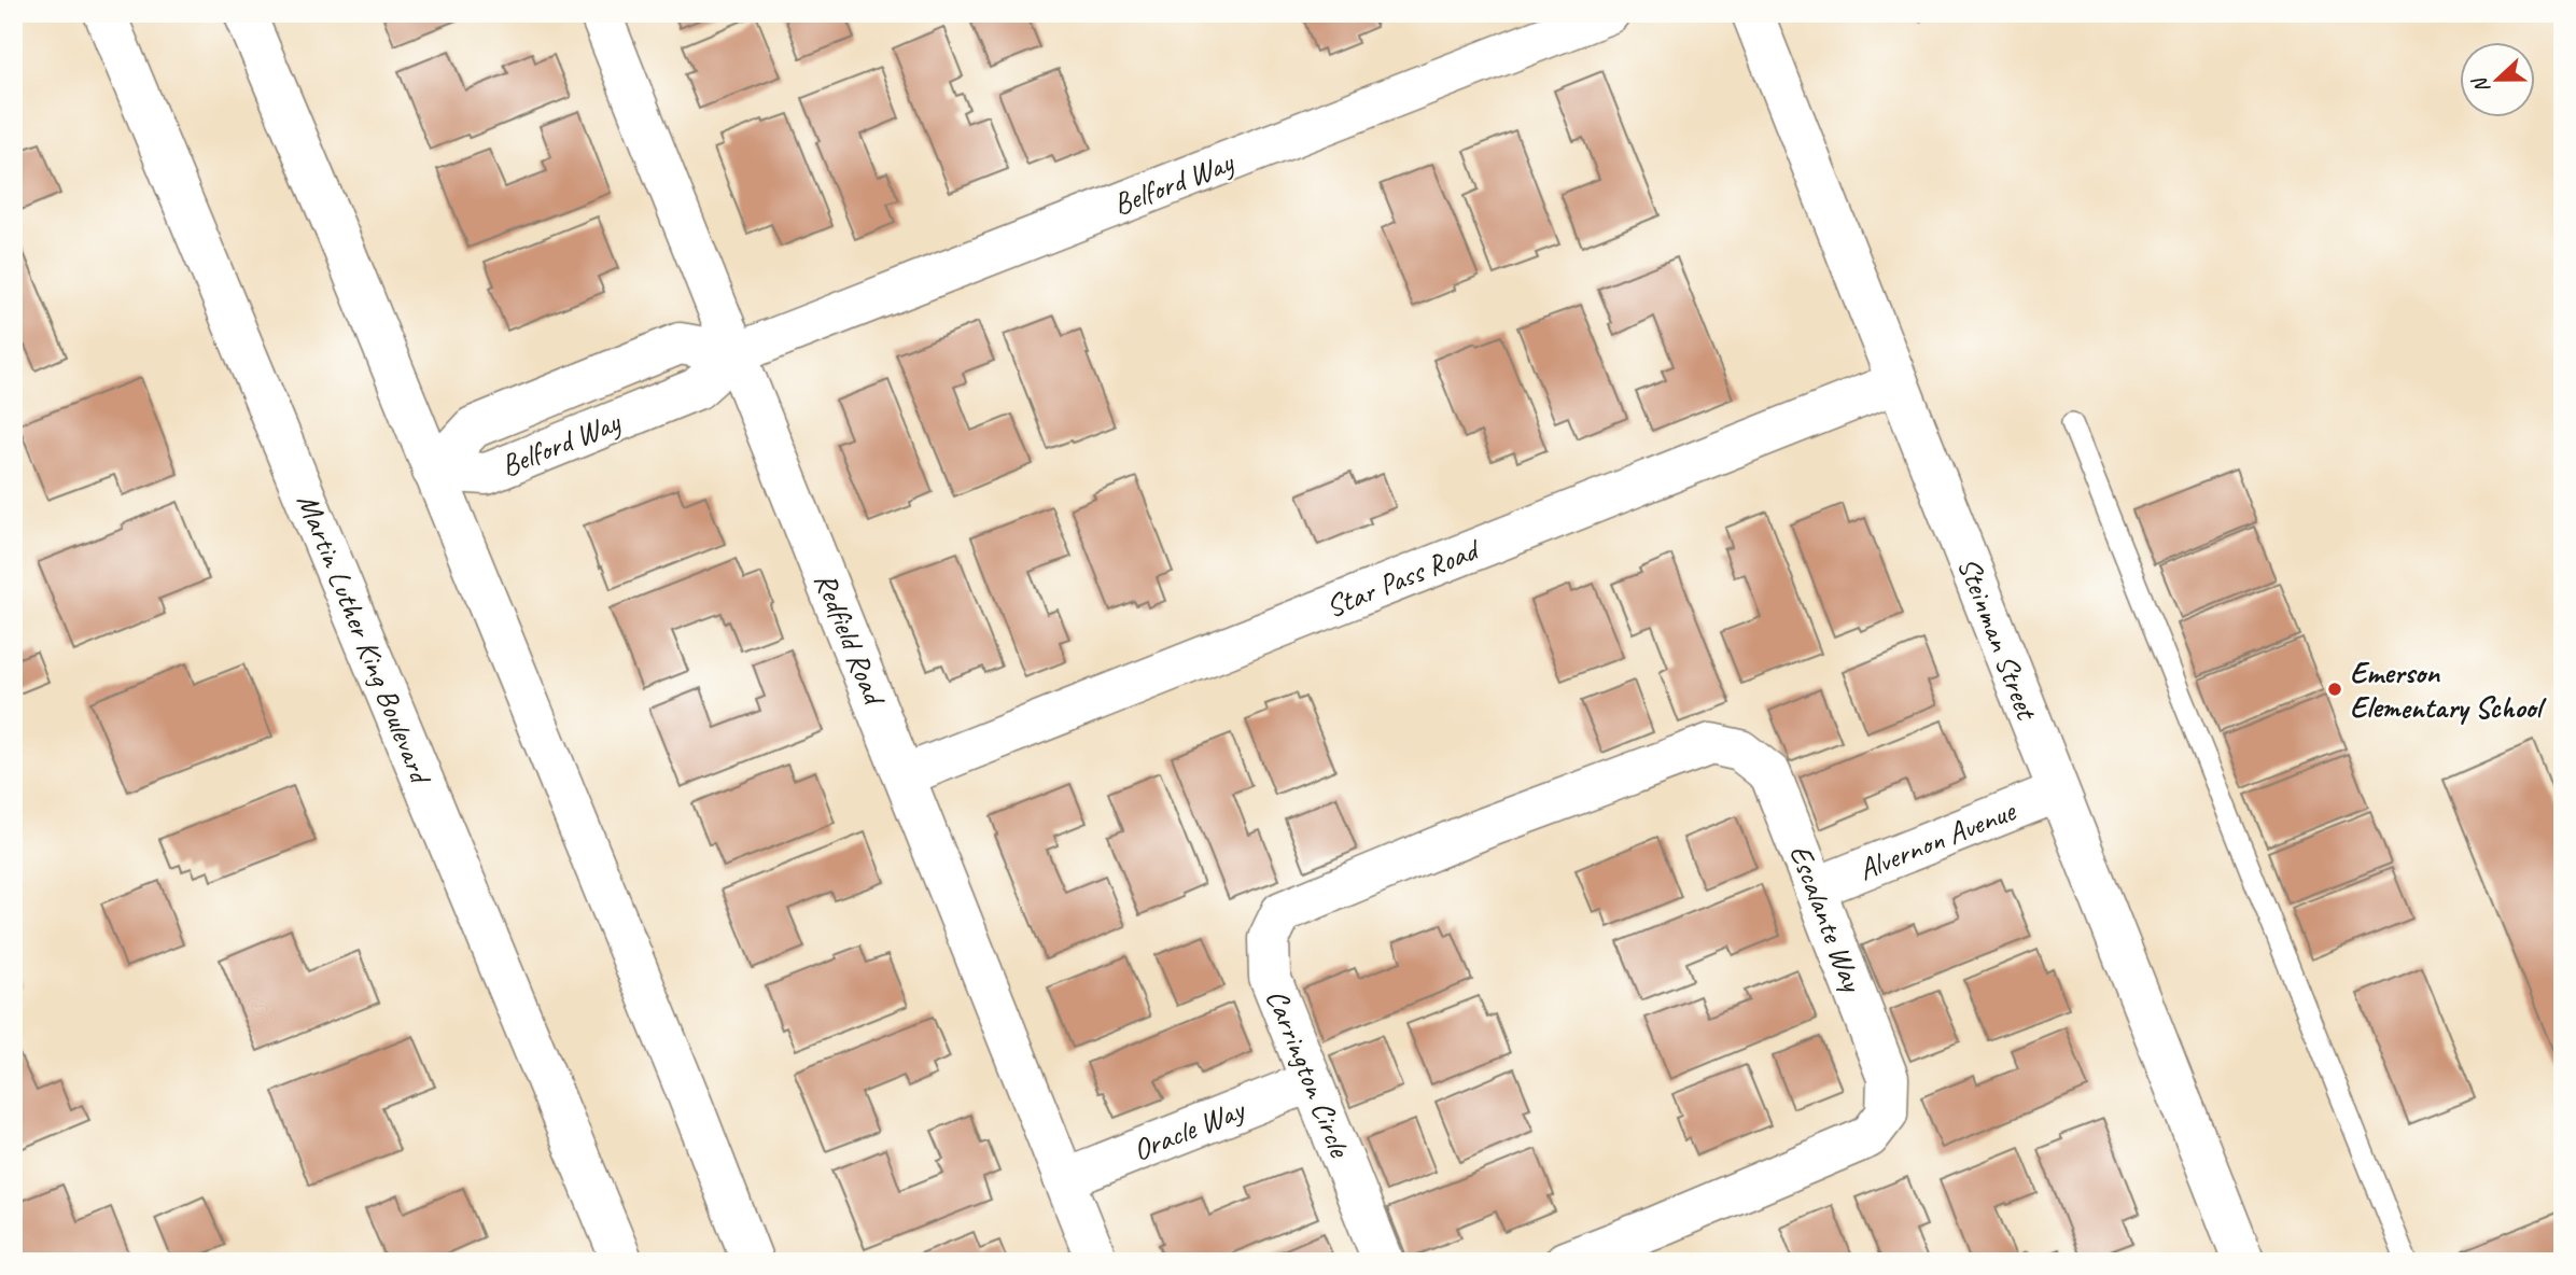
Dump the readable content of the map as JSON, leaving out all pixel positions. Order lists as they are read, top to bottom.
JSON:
{
  "streets": {
    "street": [
      "Belford Way",
      "Star Pass Road",
      "Martin Luther King Boulevard",
      "Redfield Road",
      "Steinman Street",
      "Alvernon Avenue",
      "Escalante Way",
      "Carrington Circle",
      "Oracle Way"
    ]
  },
  "crossings": [
    ["Belford Way", "Redfield Road"],
    ["Star Pass Road", "Redfield Road"],
    ["Star Pass Road", "Steinman Street"],
    ["Redfield Road", "Oracle Way"],
    ["Steinman Street", "Alvernon Avenue"],
    ["Alvernon Avenue", "Escalante Way"],
    ["Escalante Way", "Carrington Circle"],
    ["Carrington Circle", "Oracle Way"]
  ],
  "places": ["Emerson Elementary School"],
  "north": "left"
}
